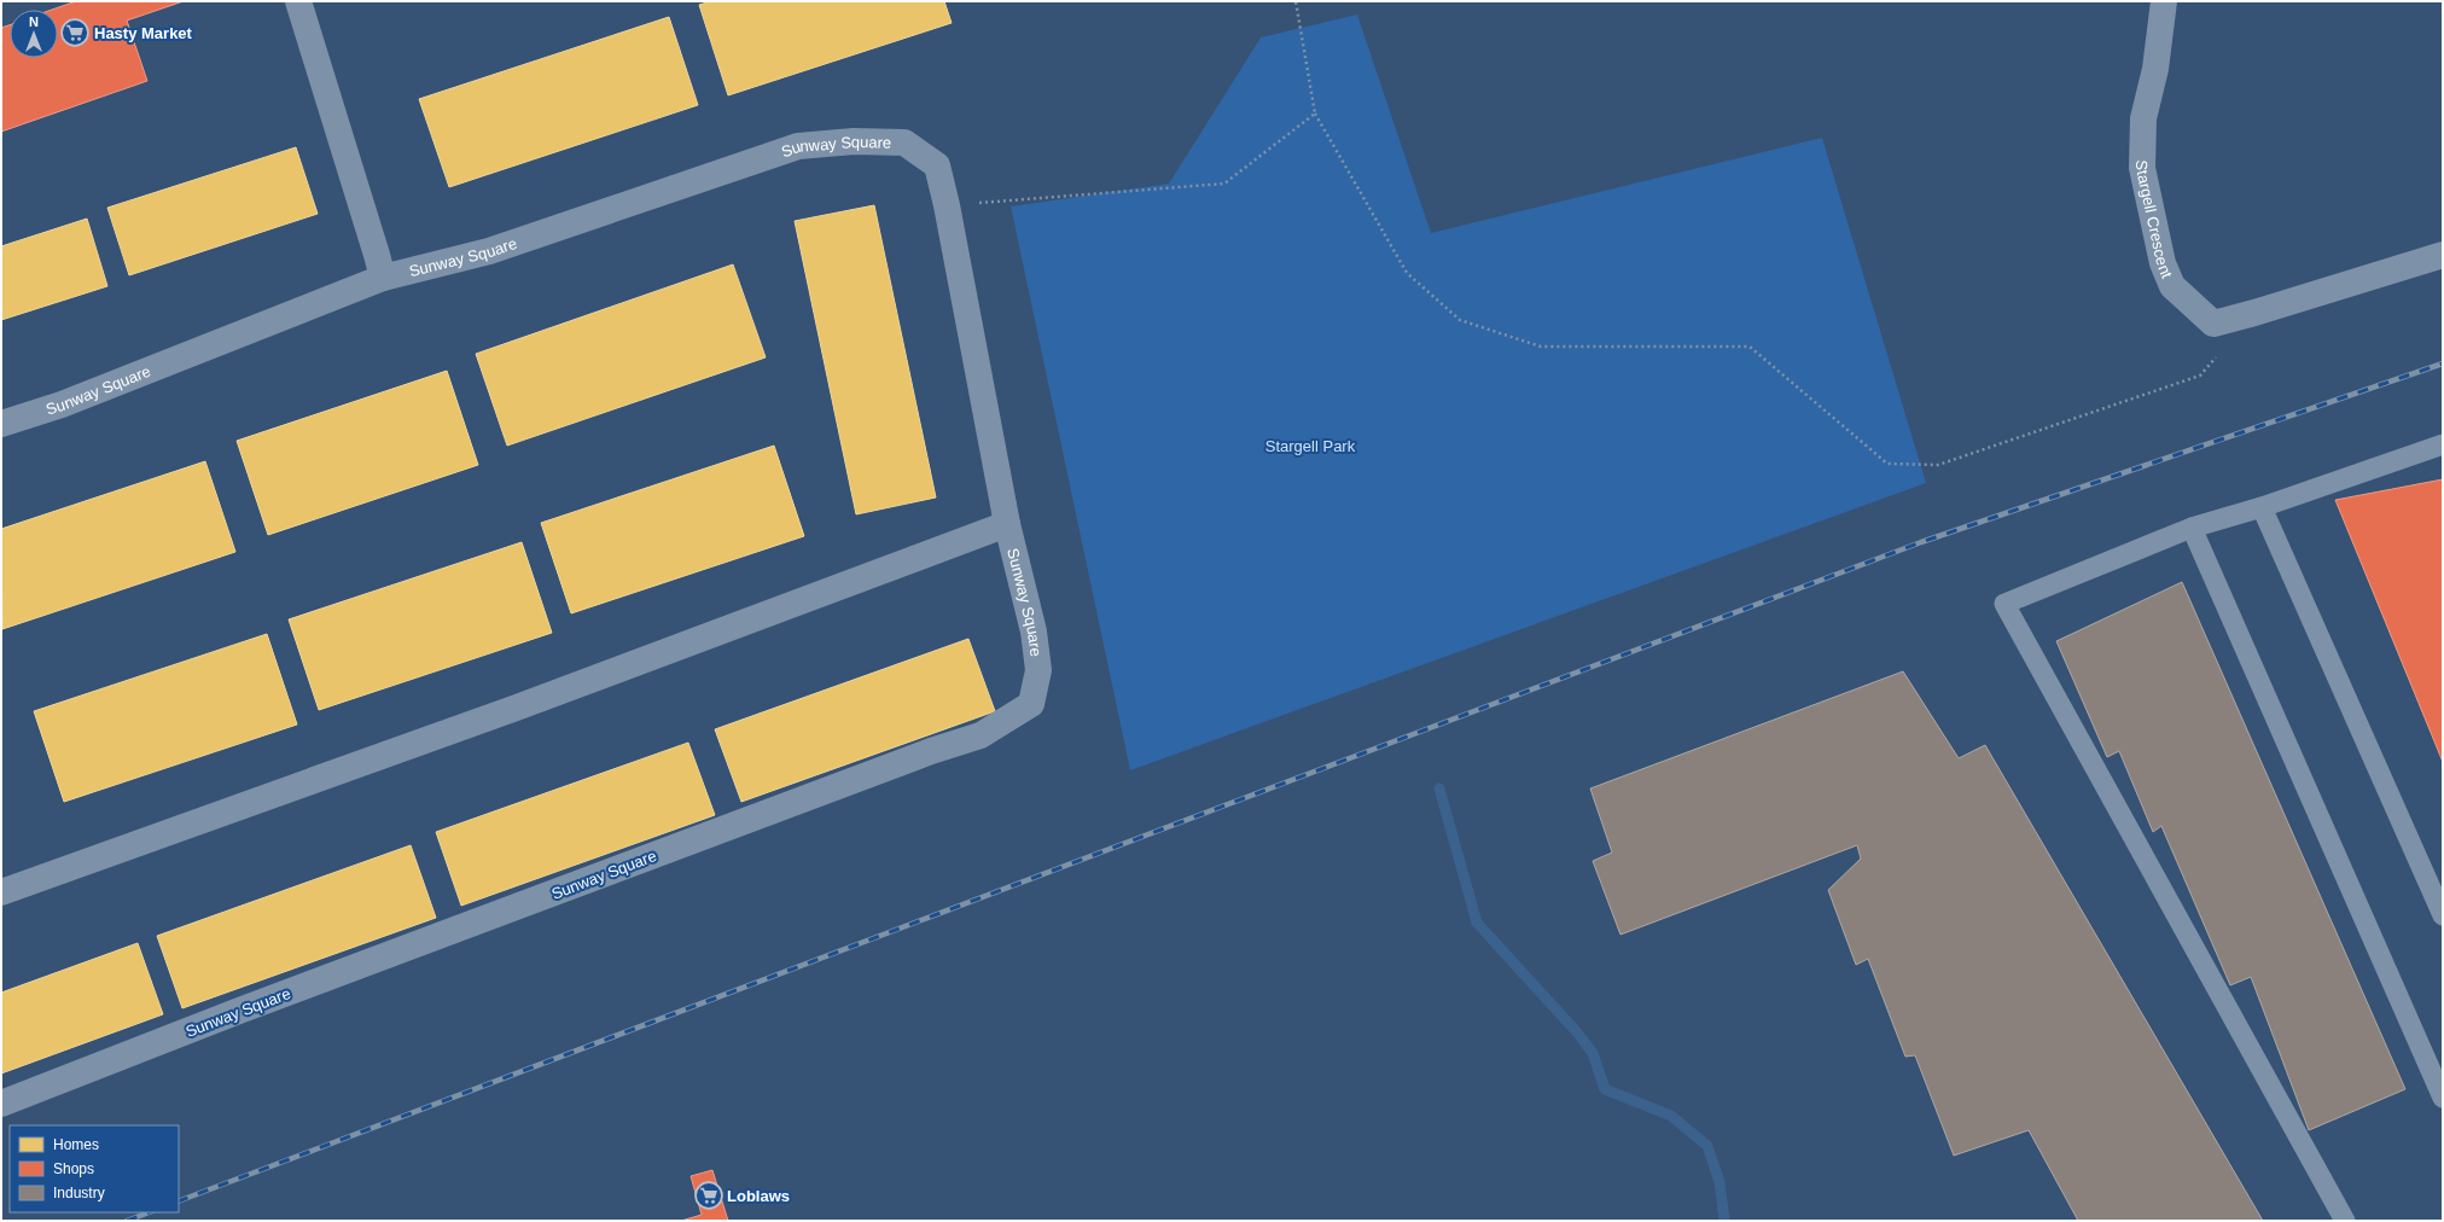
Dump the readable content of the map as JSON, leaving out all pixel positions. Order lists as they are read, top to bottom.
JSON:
{
  "streets": {
    "street": ["Sunway Square", "Stargell Crescent"]
  },
  "parks": ["Stargell Park"],
  "places": {
    "supermarket": ["Hasty Market", "Loblaws"]
  },
  "legend": ["Homes", "Shops", "Industry"],
  "north": "top"
}
